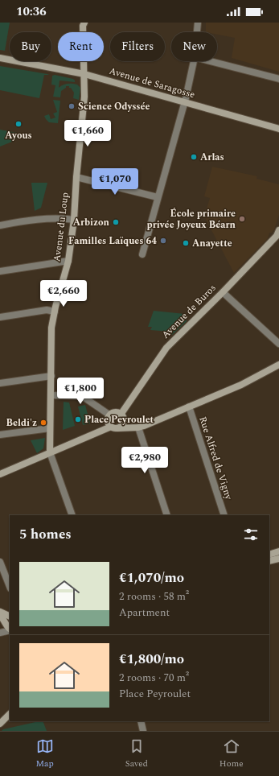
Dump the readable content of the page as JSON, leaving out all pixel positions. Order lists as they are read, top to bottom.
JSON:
{
  "streets": {
    "street": [
      "Avenue de Saragosse",
      "Avenue du Loup",
      "Avenue de Buros",
      "Rue Alfred de Vigny"
    ]
  },
  "crossings": [
    ["Avenue de Saragosse", "Avenue du Loup"]
  ],
  "places": [
    "Science Odyssée",
    "Ayous",
    "Arlas",
    "École primaire privée Joyeux Béarn",
    "Arbizon",
    "Familles Laïques 64",
    "Anayette",
    "Place Peyroulet",
    "Beldi'z"
  ],
  "page": {
    "status": "10:36",
    "chip": [
      "Buy",
      "Rent",
      "Filters",
      "New"
    ],
    "price": [
      "€1,660",
      "€1,070",
      "€2,660",
      "€1,800",
      "€2,980"
    ],
    "heading": "5 homes",
    "list": [
      {
        "name": "€1,070/mo",
        "note": "2 rooms · 58 m² · Apartment"
      },
      {
        "name": "€1,800/mo",
        "note": "2 rooms · 70 m² · Place Peyroulet"
      }
    ],
    "tabs": ["Map", "Saved", "Home"]
  }
}
